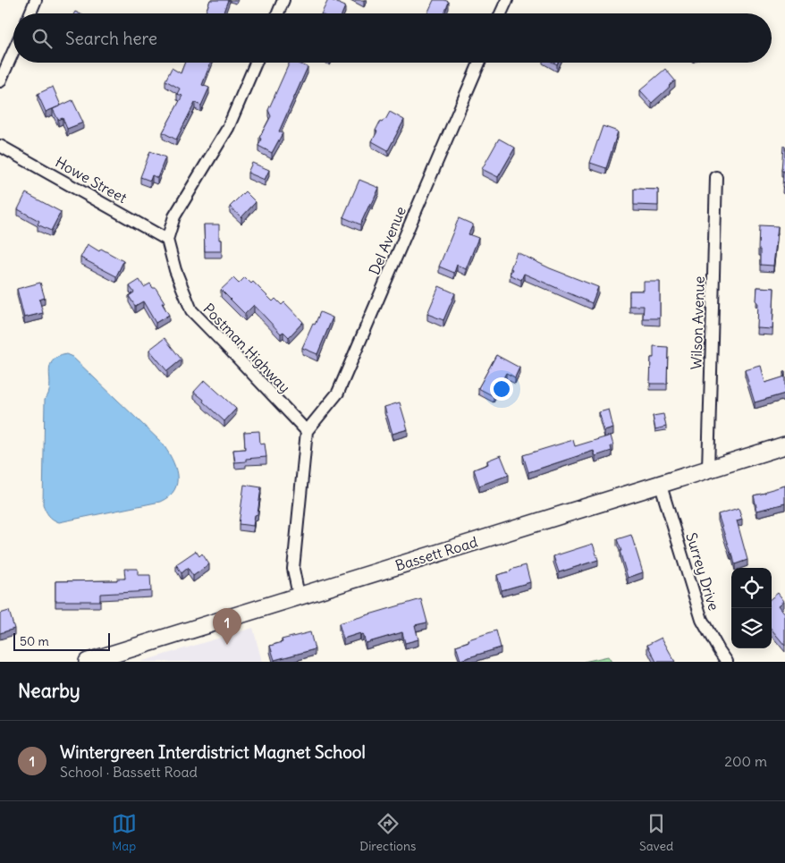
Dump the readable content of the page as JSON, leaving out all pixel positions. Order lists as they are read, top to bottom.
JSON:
{
  "streets": {
    "street": [
      "Howe Street",
      "Del Avenue",
      "Wilson Avenue",
      "Postman Highway",
      "Bassett Road",
      "Surrey Drive"
    ]
  },
  "crossings": [
    ["Howe Street", "Postman Highway"],
    ["Del Avenue", "Postman Highway"],
    ["Wilson Avenue", "Bassett Road"],
    ["Bassett Road", "Surrey Drive"]
  ],
  "scale_bar": "50 m",
  "page": {
    "search": "Search here",
    "pins": "1",
    "scale": "50 m",
    "heading": "Nearby",
    "list": [
      {
        "mark": "1",
        "name": "Wintergreen Interdistrict Magnet School",
        "note": "School · Bassett Road",
        "value": "200 m"
      }
    ],
    "nav": ["Map", "Directions", "Saved"]
  }
}
